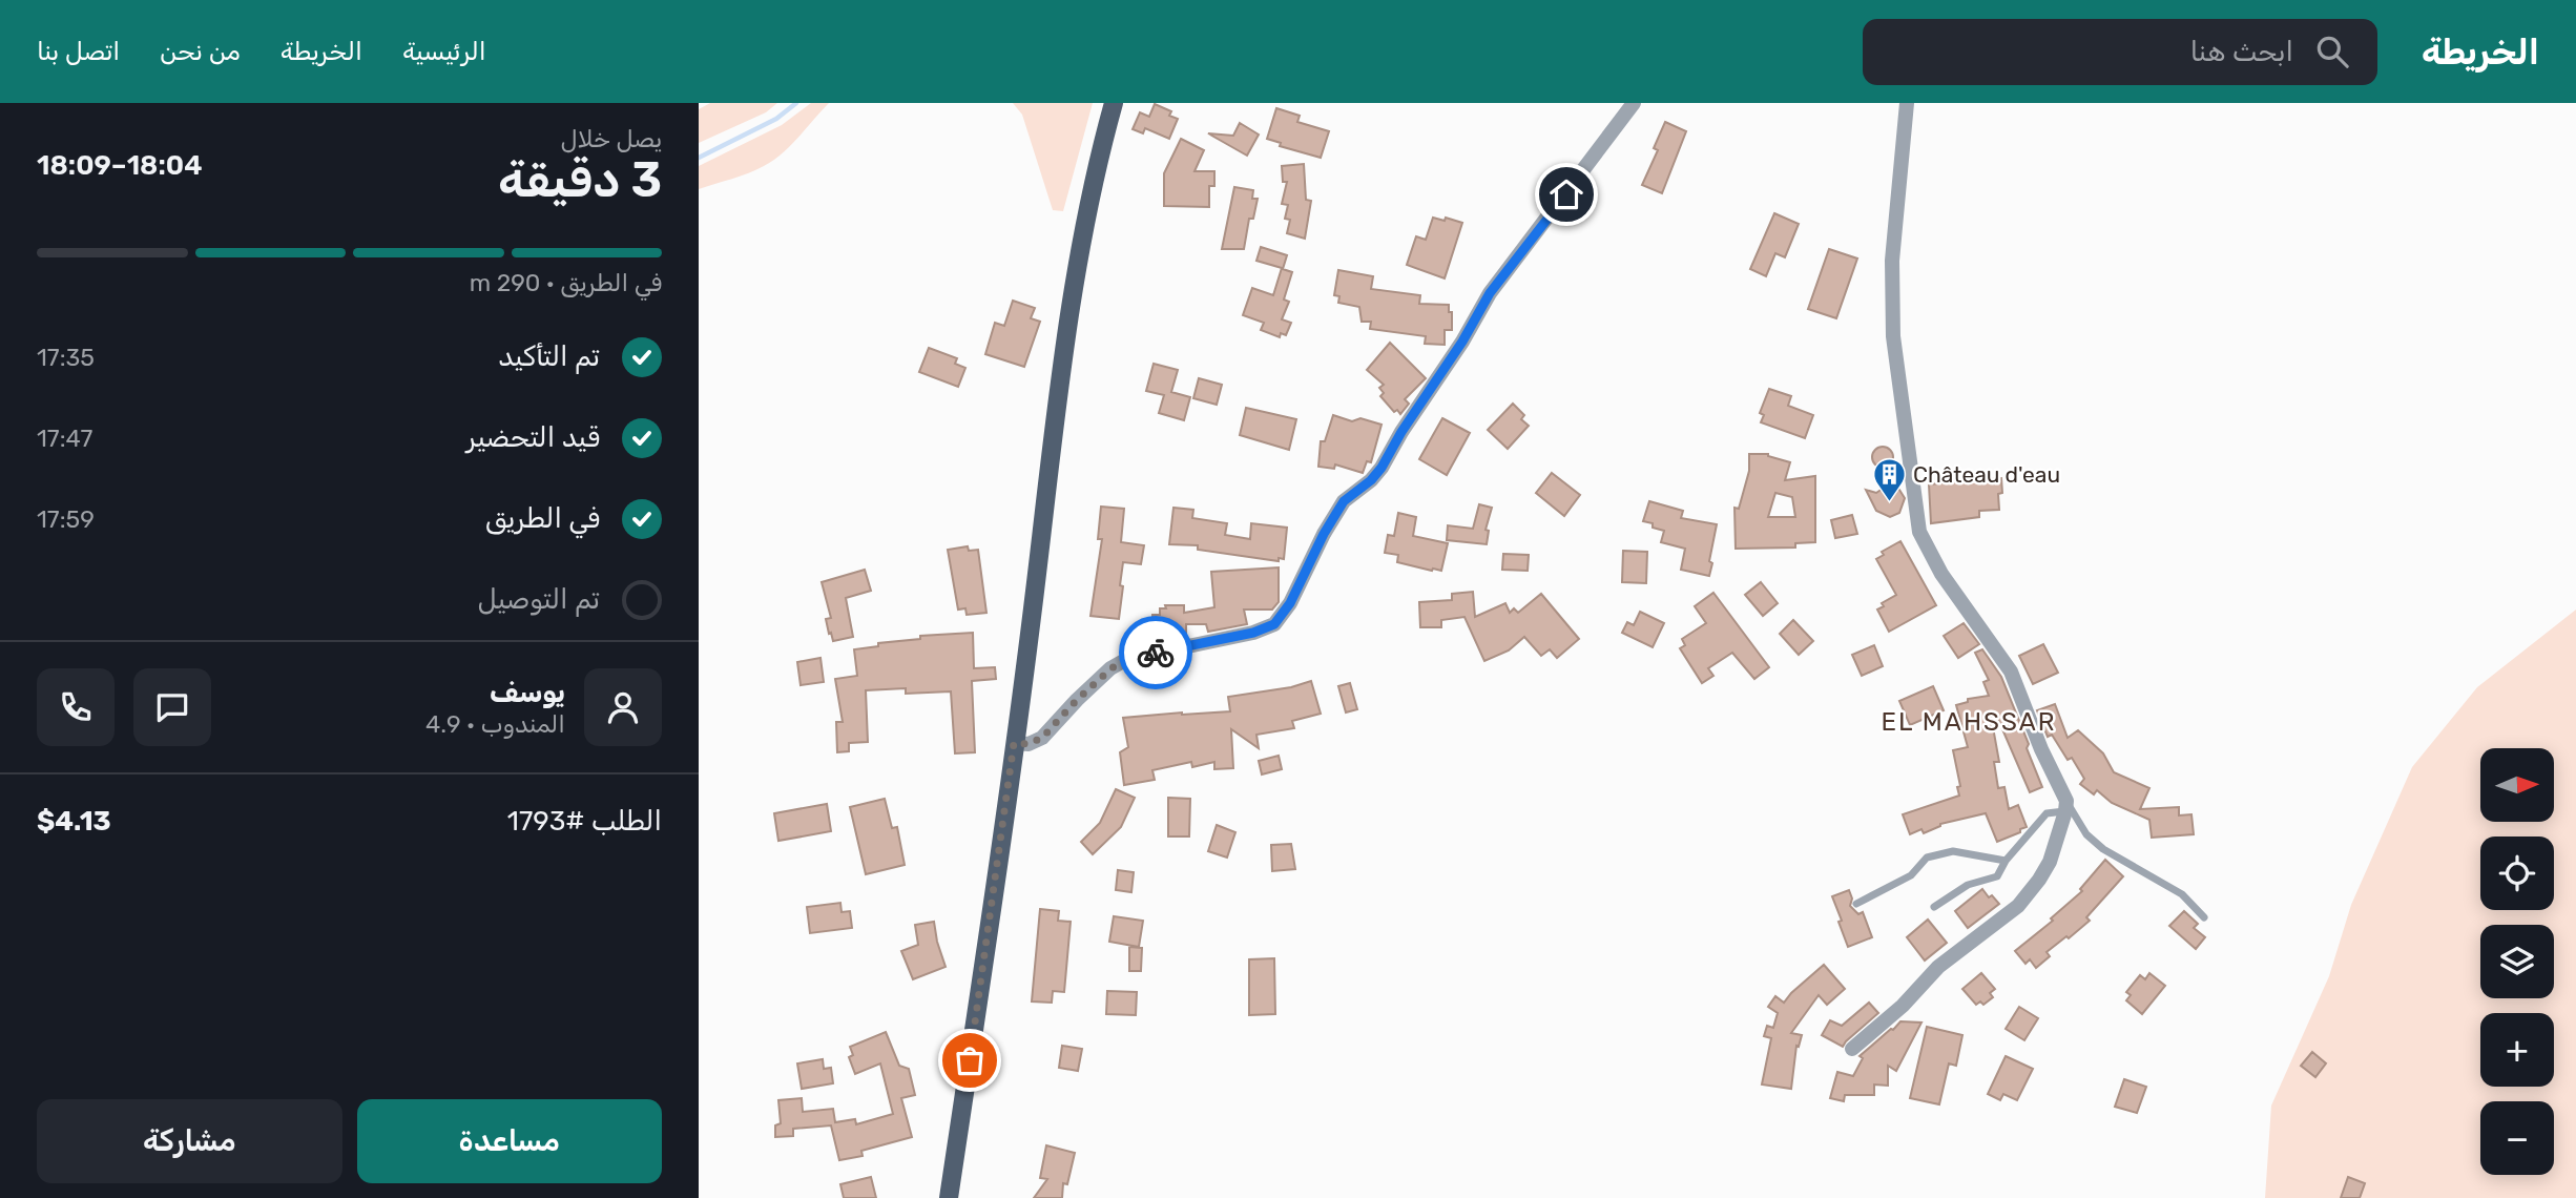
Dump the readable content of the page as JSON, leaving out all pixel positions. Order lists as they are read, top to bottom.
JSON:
{
  "districts": ["EL MAHSSAR"],
  "places": {
    "building": ["Château d'eau"]
  },
  "north": "right",
  "page": {
    "header": "الخريطة",
    "search": "ابحث هنا",
    "nav": [
      "الرئيسية",
      "الخريطة",
      "من نحن",
      "اتصل بنا"
    ],
    "heading": ["3 دقيقة", "يصل خلال", "18:04–18:09"],
    "panel": [
      "يوسف",
      "المندوب · 4.9",
      "الطلب #1793",
      "$4.13"
    ],
    "bar": "في الطريق · 290 m",
    "list": [
      ["تم التأكيد", "17:35"],
      ["قيد التحضير", "17:47"],
      ["في الطريق", "17:59"],
      "تم التوصيل"
    ],
    "map_buttons": ["+", "−"],
    "buttons": ["مساعدة", "مشاركة"]
  }
}
